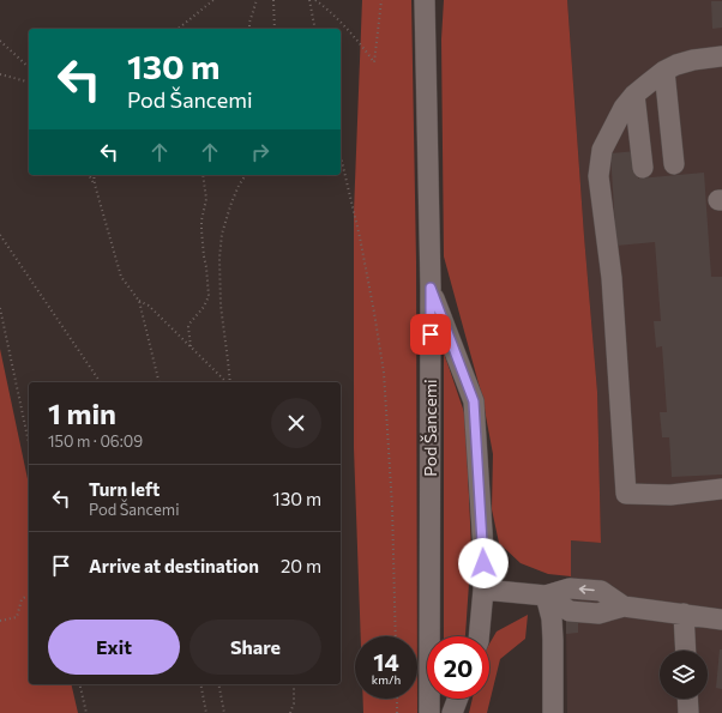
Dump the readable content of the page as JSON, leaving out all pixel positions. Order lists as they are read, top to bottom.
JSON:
{
  "streets": {
    "street": ["Pod Šancemi"]
  },
  "page": {
    "turn": ["130 m", "Pod Šancemi"],
    "heading": ["1 min", "150 m · 06:09"],
    "list": [
      {
        "name": "Turn left",
        "note": "Pod Šancemi",
        "value": "130 m"
      },
      {
        "name": "Arrive at destination",
        "value": "20 m"
      }
    ],
    "buttons": ["Exit", "Share"],
    "speed": "14 km/h",
    "limit": "20"
  }
}
